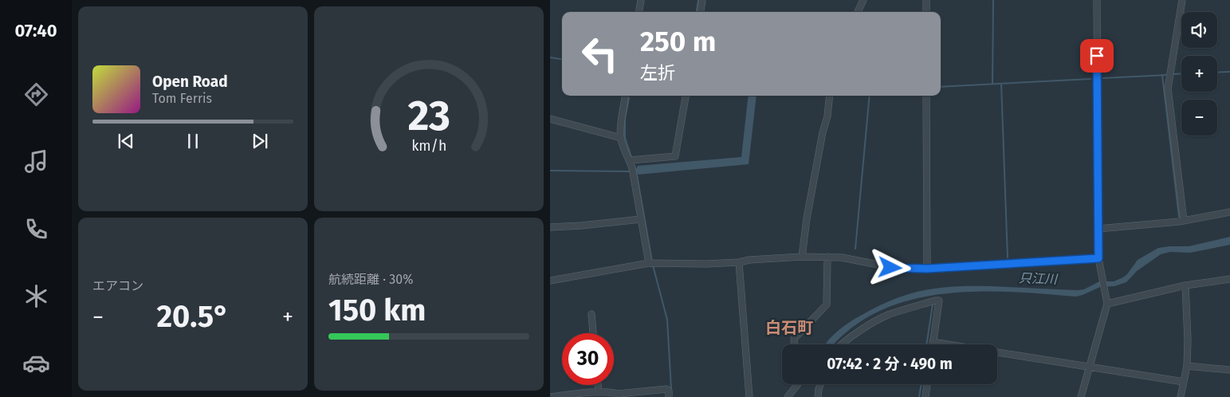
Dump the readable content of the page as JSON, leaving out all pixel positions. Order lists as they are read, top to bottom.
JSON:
{
  "districts": ["白石町"],
  "water": ["只江川"],
  "page": {
    "tabs": "07:40",
    "map_buttons": ["+", "−"],
    "turn": ["250 m", "左折"],
    "song": ["Open Road", "Tom Ferris"],
    "tile": [
      "エアコン",
      ["航続距離 · 30%", "150 km"]
    ],
    "heat": ["−", "20.5°", "+"],
    "limit": "30",
    "trip": "07:42 · 2 分 · 490 m",
    "gauge": ["23", "km/h"]
  }
}
